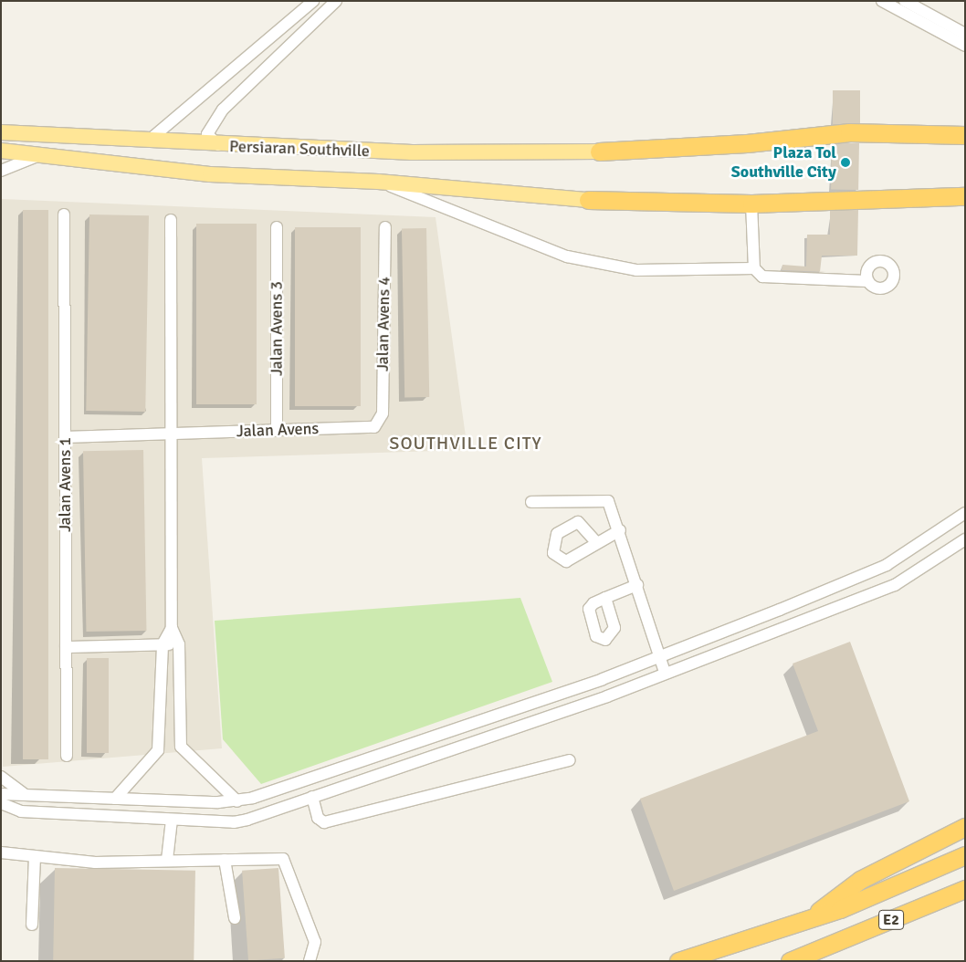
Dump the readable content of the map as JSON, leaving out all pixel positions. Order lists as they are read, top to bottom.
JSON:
{
  "streets": {
    "highway": ["E2"],
    "main road": ["Persiaran Southville"],
    "street": [
      "Jalan Avens 4",
      "Jalan Avens 3",
      "Jalan Avens",
      "Jalan Avens 1"
    ]
  },
  "crossings": [
    ["Jalan Avens 4", "Jalan Avens"],
    ["Jalan Avens 3", "Jalan Avens"],
    ["Jalan Avens", "Jalan Avens 1"]
  ],
  "districts": ["SOUTHVILLE CITY"],
  "places": ["Plaza Tol Southville City"]
}
